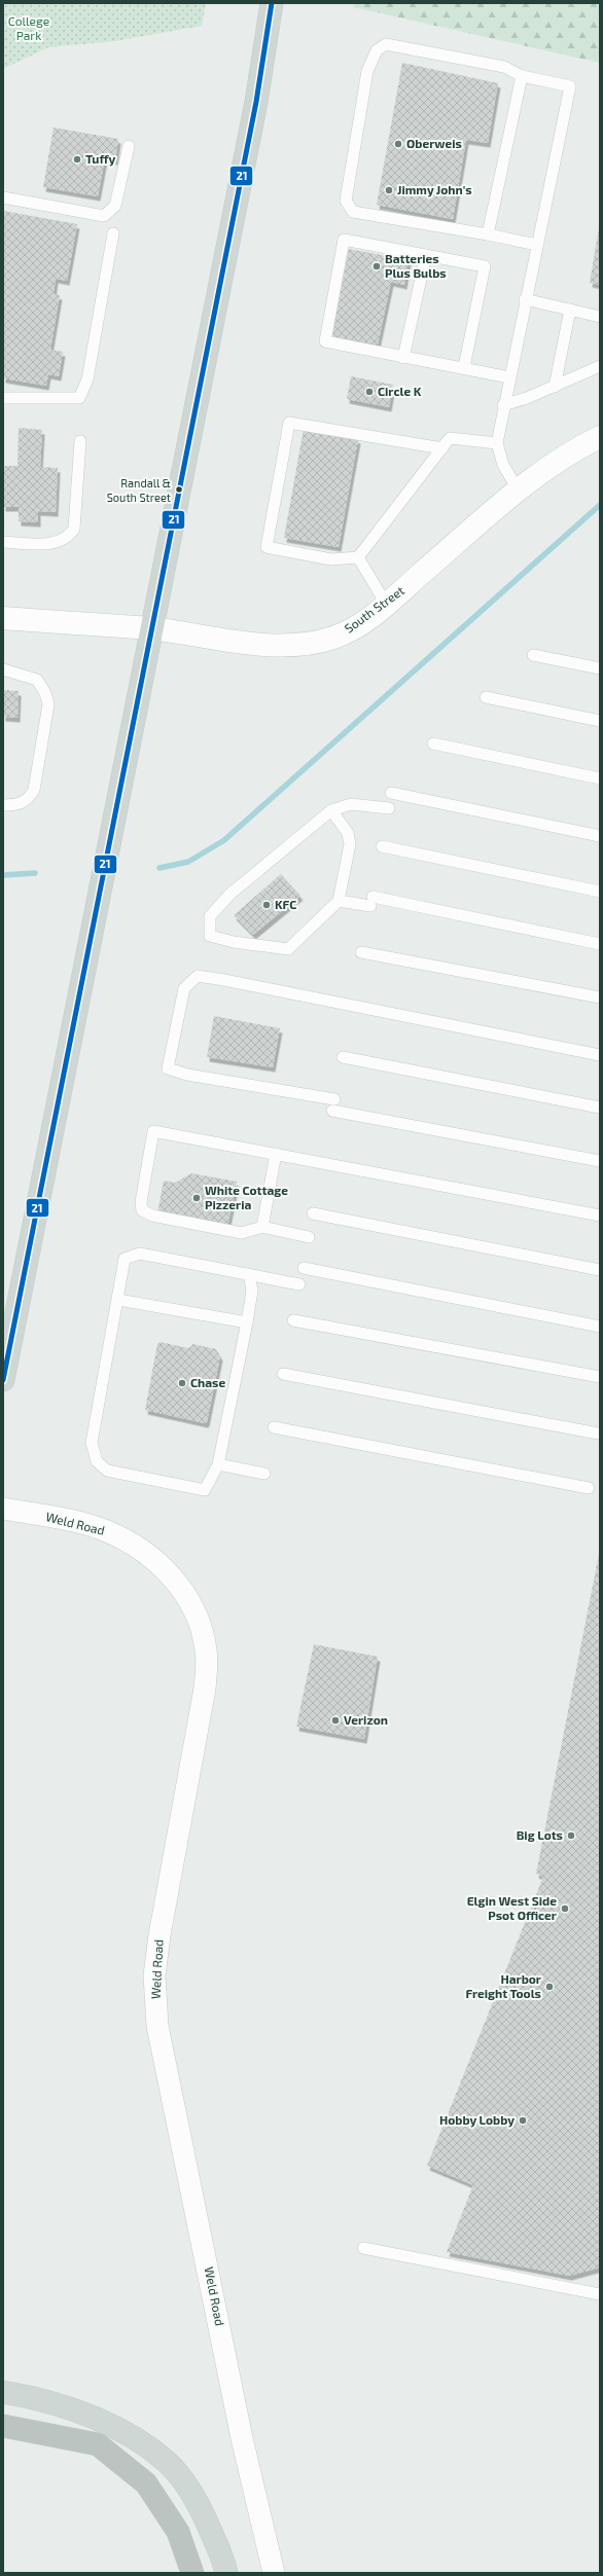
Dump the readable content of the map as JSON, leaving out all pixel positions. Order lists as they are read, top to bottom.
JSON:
{
  "streets": {
    "street": ["South Street", "Weld Road"]
  },
  "parks": ["College Park"],
  "places": [
    "Oberweis",
    "Tuffy",
    "Jimmy John's",
    "Batteries Plus Bulbs",
    "Circle K",
    "Randall & South Street",
    "KFC",
    "White Cottage Pizzeria",
    "Chase",
    "Verizon",
    "Big Lots",
    "Elgin West Side Psot Officer",
    "Harbor Freight Tools",
    "Hobby Lobby"
  ],
  "lines": ["transit line 21"]
}
